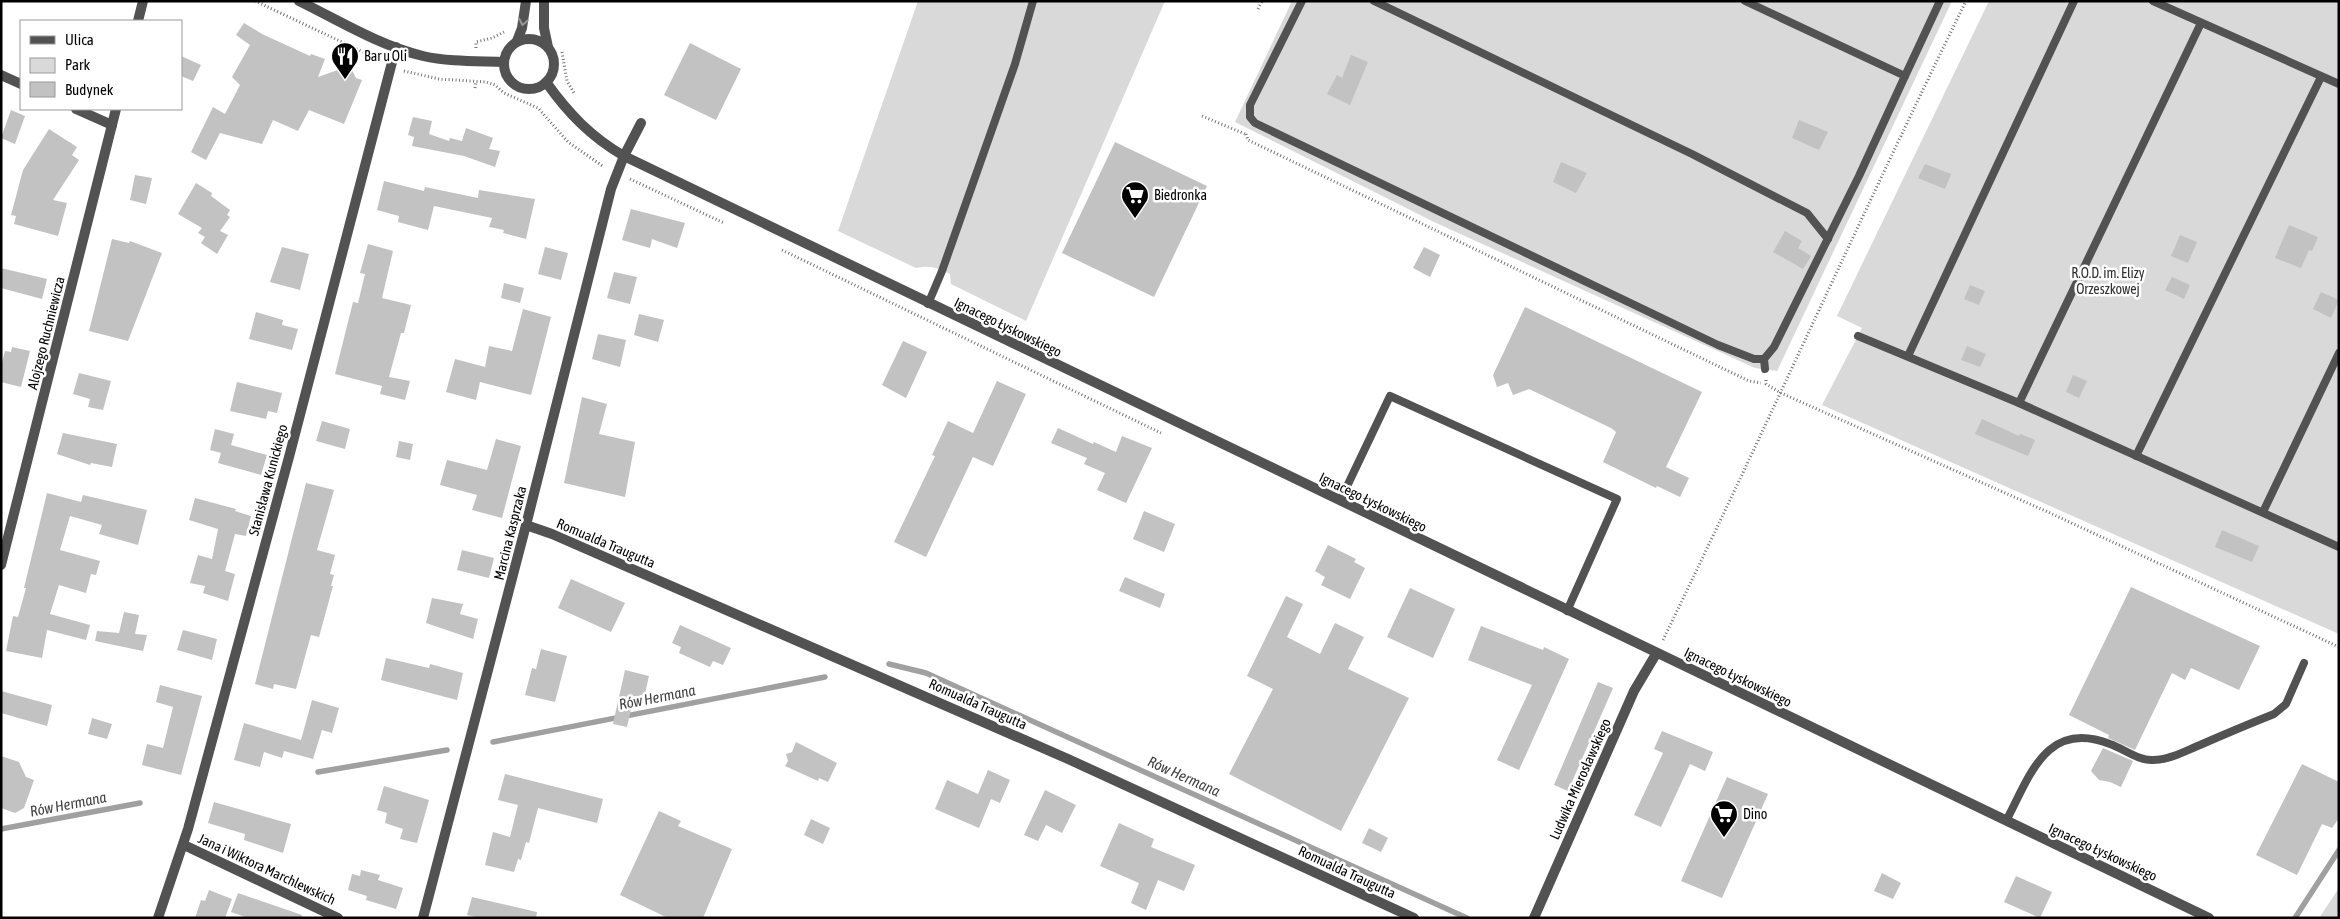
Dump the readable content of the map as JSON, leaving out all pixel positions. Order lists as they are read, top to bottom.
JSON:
{
  "streets": {
    "street": [
      "Ignacego Łyskowskiego",
      "Alojzego Ruchniewicza",
      "Stanisława Kunickiego",
      "Marcina Kasprzaka",
      "Romualda Traugutta",
      "Ludwika Mierosławskiego",
      "Jana i Wiktora Marchlewskich"
    ]
  },
  "crossings": [
    ["Ignacego Łyskowskiego", "Marcina Kasprzaka"],
    ["Ignacego Łyskowskiego", "Ludwika Mierosławskiego"],
    ["Stanisława Kunickiego", "Jana i Wiktora Marchlewskich"],
    ["Marcina Kasprzaka", "Romualda Traugutta"]
  ],
  "water": ["Rów Hermana"],
  "parks": ["R.O.D. im. Elizy Orzeszkowej"],
  "places": {
    "restaurant": ["Bar u Oli"],
    "supermarket": ["Biedronka", "Dino"]
  },
  "legend": ["Ulica", "Park", "Budynek"]
}
